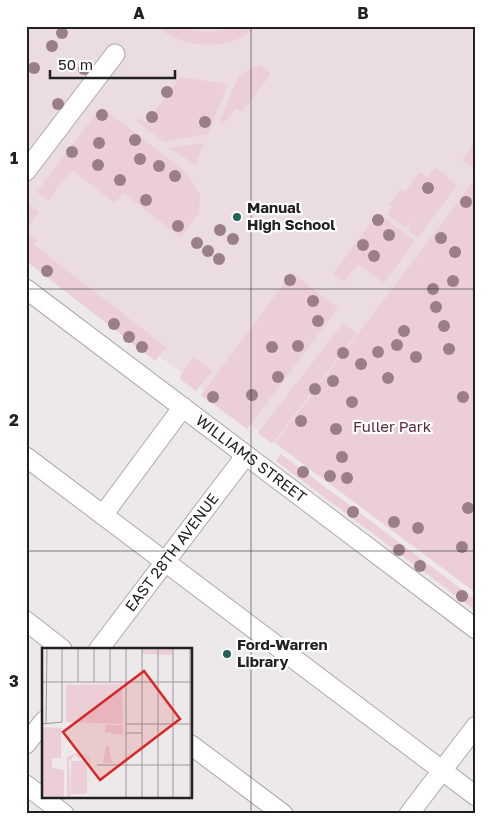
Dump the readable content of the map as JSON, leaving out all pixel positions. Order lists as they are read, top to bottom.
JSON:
{
  "streets": {
    "street": ["WILLIAMS STREET", "EAST 28TH AVENUE"]
  },
  "crossings": [
    ["WILLIAMS STREET", "EAST 28TH AVENUE"]
  ],
  "parks": ["Fuller Park"],
  "places": ["Manual High School", "Ford-Warren Library"],
  "scale_bar": "50 m",
  "grid": {
    "columns": ["A", "B"],
    "rows": ["1", "2", "3"]
  }
}
